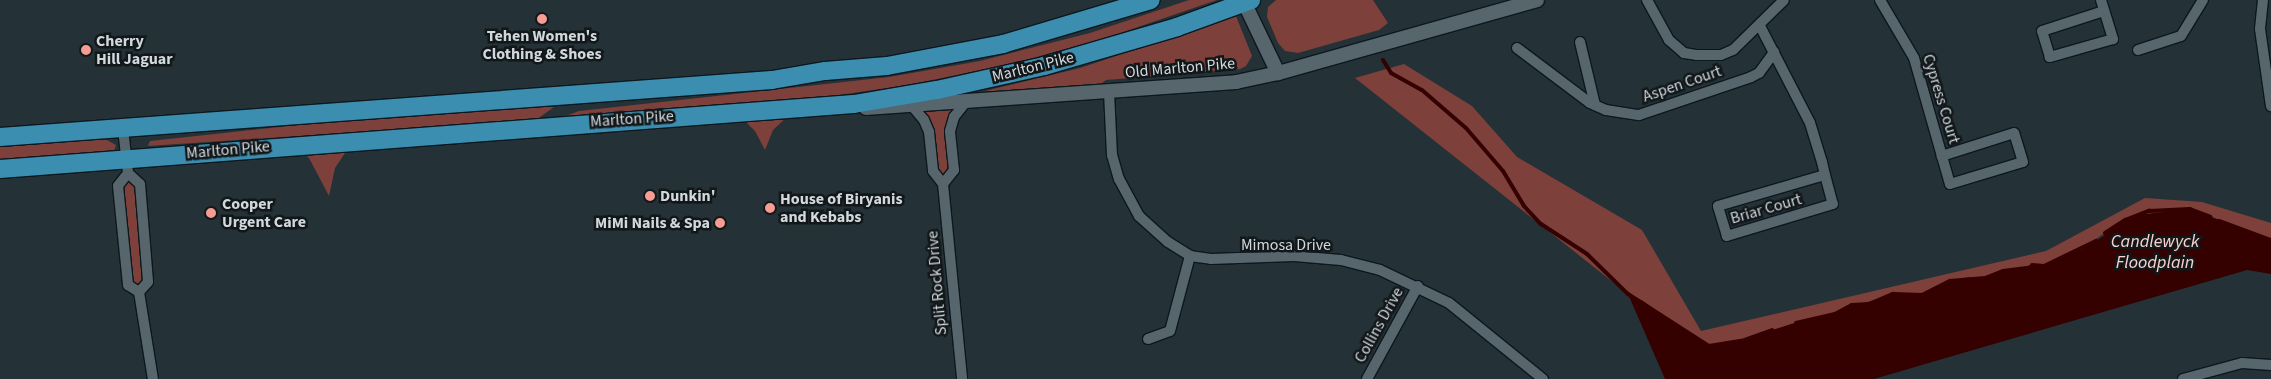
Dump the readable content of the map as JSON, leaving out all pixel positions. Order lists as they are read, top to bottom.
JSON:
{
  "streets": {
    "highway": ["Marlton Pike"],
    "street": [
      "Old Marlton Pike",
      "Aspen Court",
      "Cypress Court",
      "Briar Court",
      "Mimosa Drive",
      "Split Rock Drive",
      "Collins Drive"
    ]
  },
  "crossings": [
    ["Marlton Pike", "Old Marlton Pike"],
    ["Old Marlton Pike", "Mimosa Drive"],
    ["Old Marlton Pike", "Split Rock Drive"],
    ["Aspen Court", "Briar Court"],
    ["Mimosa Drive", "Collins Drive"]
  ],
  "water": ["Candlewyck Floodplain"],
  "places": [
    "Tehen Women's Clothing & Shoes",
    "Cherry Hill Jaguar",
    "Dunkin'",
    "House of Biryanis and Kebabs",
    "Cooper Urgent Care",
    "MiMi Nails & Spa"
  ]
}
